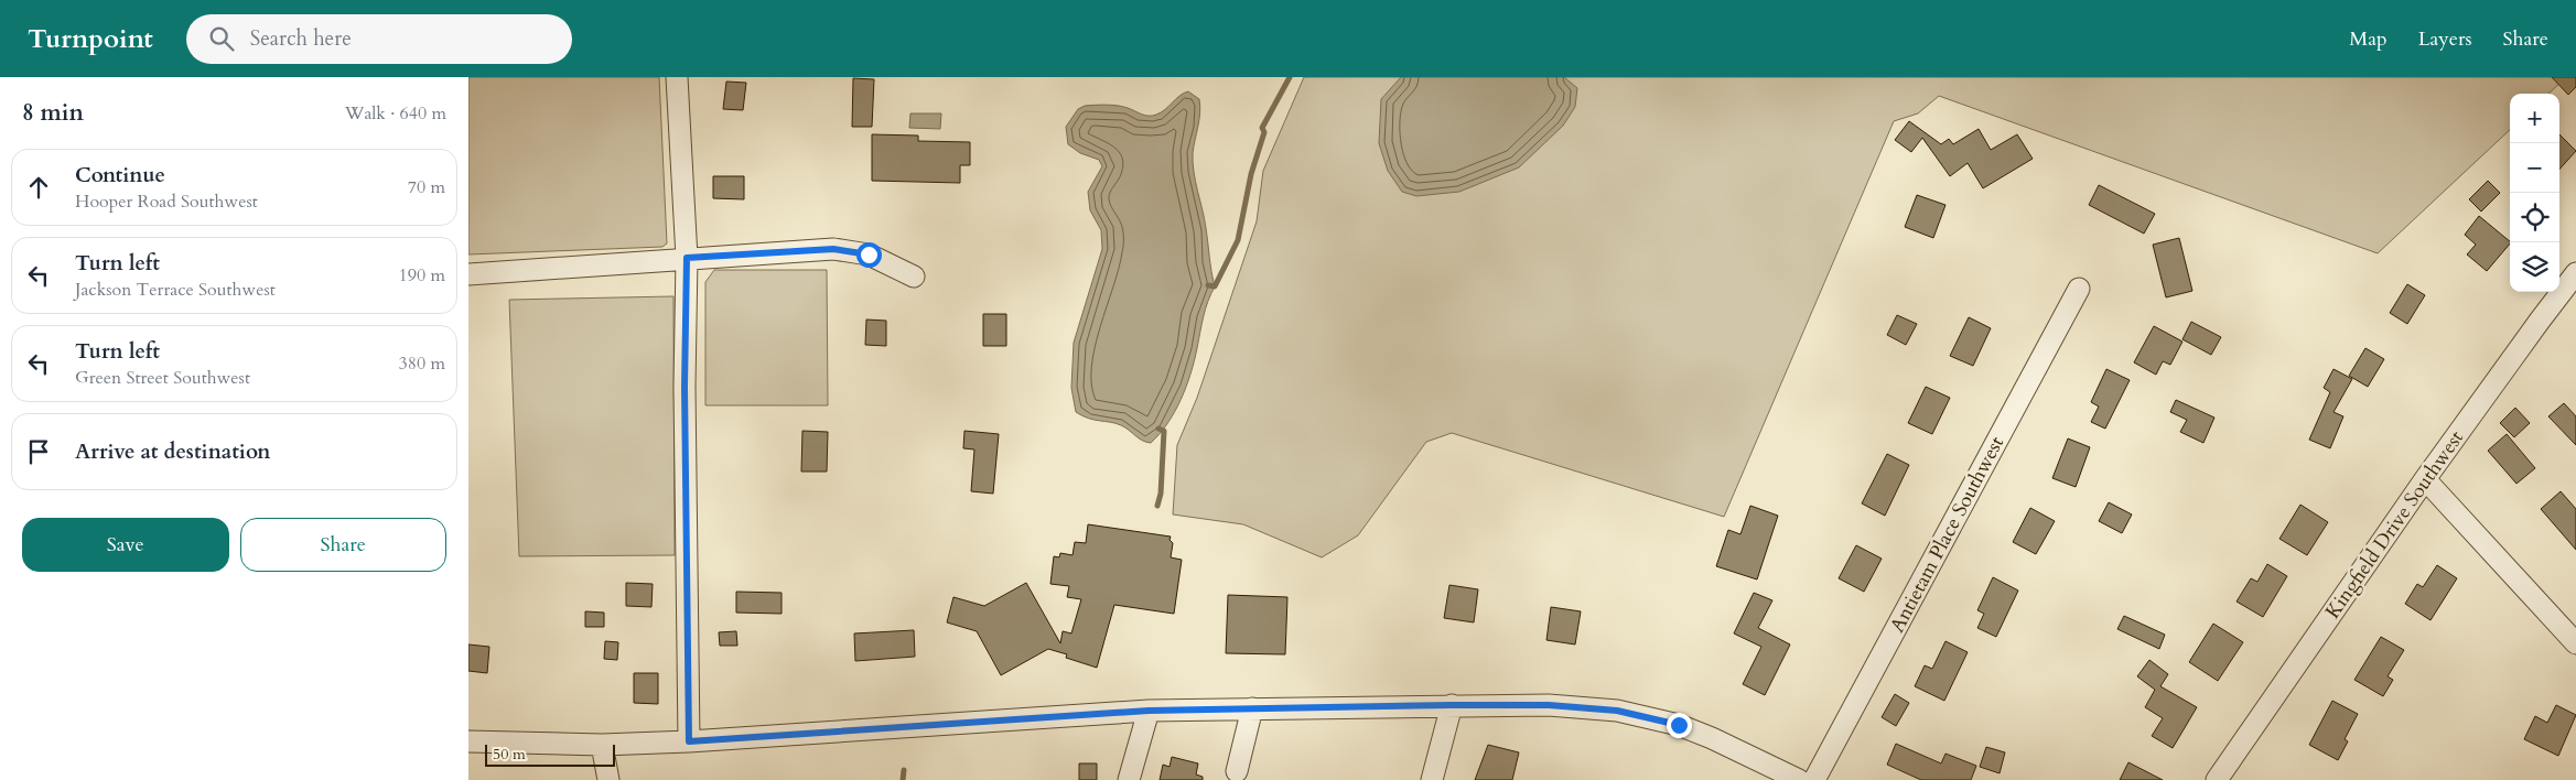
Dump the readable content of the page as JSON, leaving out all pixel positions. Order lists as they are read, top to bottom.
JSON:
{
  "streets": {
    "street": ["Kingfield Drive Southwest", "Antietam Place Southwest"]
  },
  "scale_bar": "50 m",
  "page": {
    "header": "Turnpoint",
    "search": "Search here",
    "nav": ["Map", "Layers", "Share"],
    "heading": ["8 min", "Walk · 640 m"],
    "map_buttons": ["+", "−"],
    "list": [
      ["Continue", "Hooper Road Southwest", "70 m"],
      ["Turn left", "Jackson Terrace Southwest", "190 m"],
      ["Turn left", "Green Street Southwest", "380 m"],
      "Arrive at destination"
    ],
    "buttons": ["Save", "Share"],
    "scale": "50 m"
  }
}
